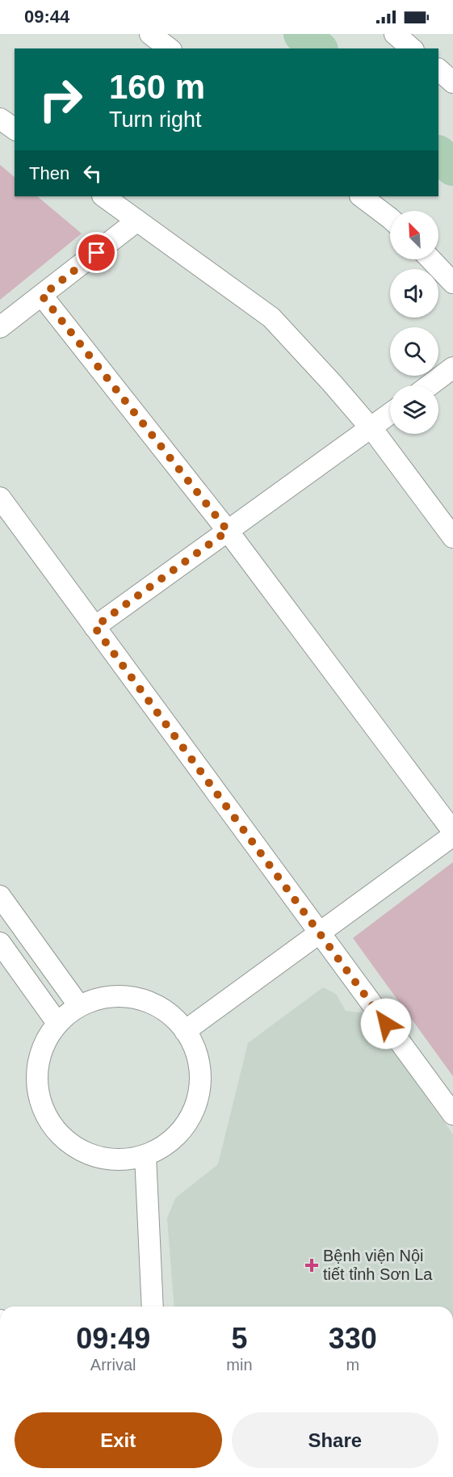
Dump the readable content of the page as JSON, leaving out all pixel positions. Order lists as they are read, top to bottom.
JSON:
{
  "places": {
    "health": ["Bệnh viện Nội tiết tỉnh Sơn La"]
  },
  "north": "top left",
  "page": {
    "status": "09:44",
    "turn": ["160 m", "Turn right"],
    "then": "Then",
    "eta": [
      "09:49",
      "Arrival",
      "5",
      "min",
      "330",
      "m"
    ],
    "buttons": ["Exit", "Share"]
  }
}
